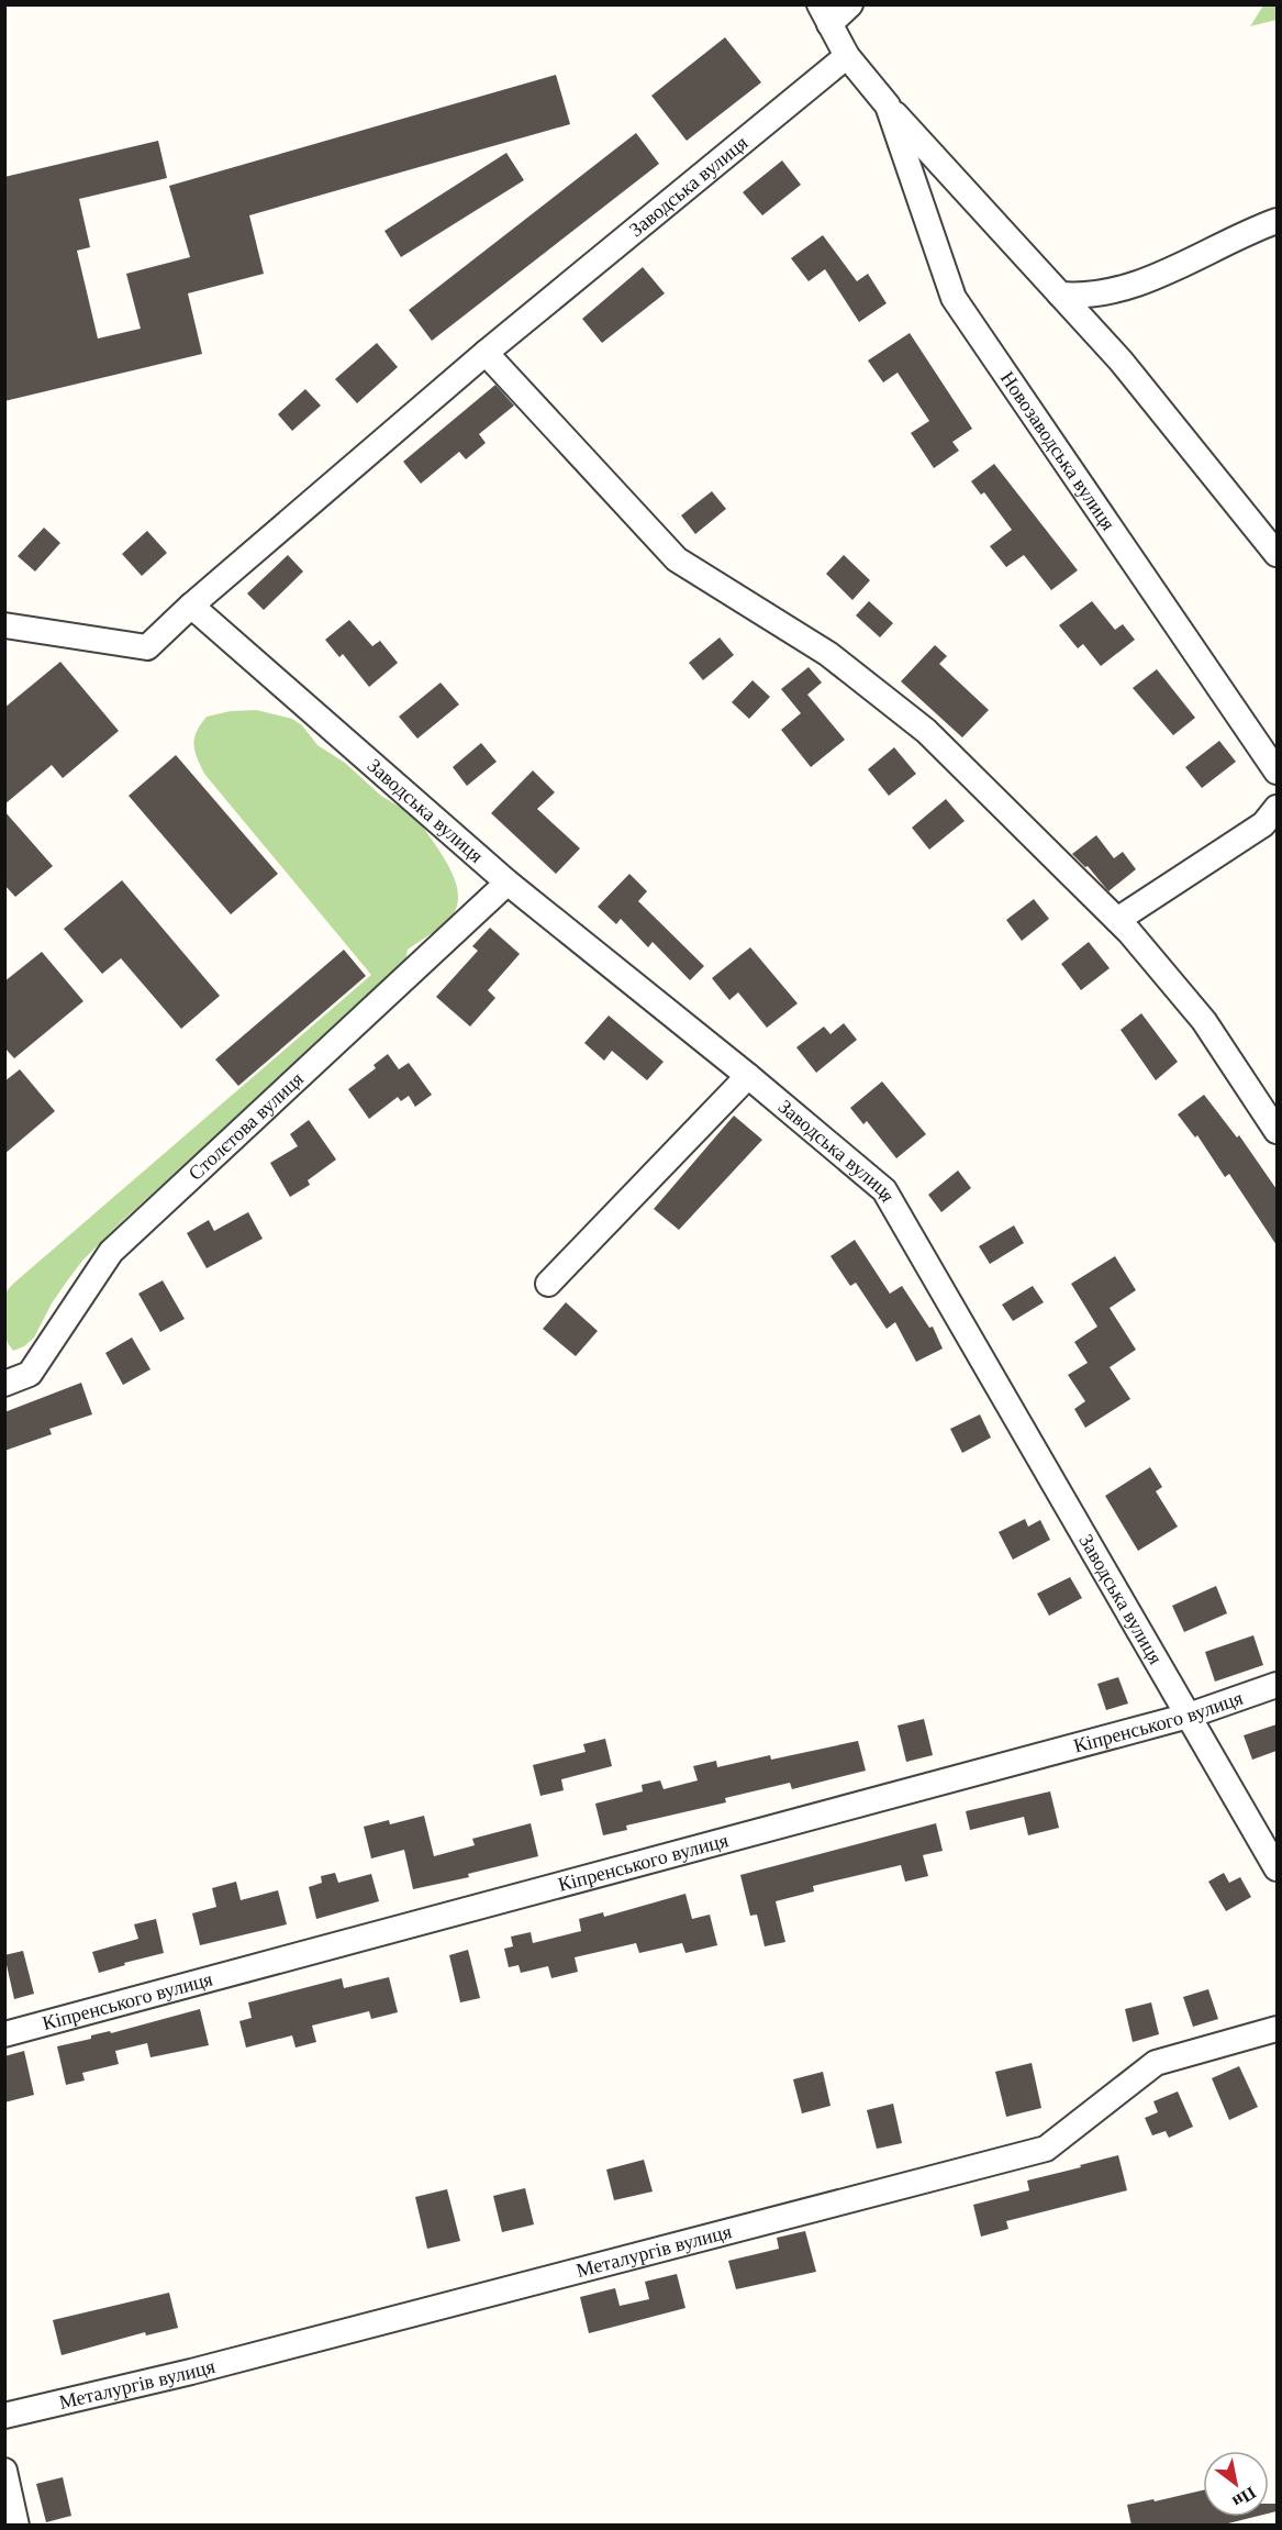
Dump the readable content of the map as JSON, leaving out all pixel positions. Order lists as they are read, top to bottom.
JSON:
{
  "streets": {
    "street": [
      "Заводська вулиця",
      "Новозаводська вулиця",
      "Столєтова вулиця",
      "Кіпренського вулиця",
      "Металургів вулиця"
    ]
  },
  "crossings": [
    ["Заводська вулиця", "Новозаводська вулиця"],
    ["Заводська вулиця", "Столєтова вулиця"],
    ["Заводська вулиця", "Кіпренського вулиця"]
  ],
  "north": "bottom right"
}
